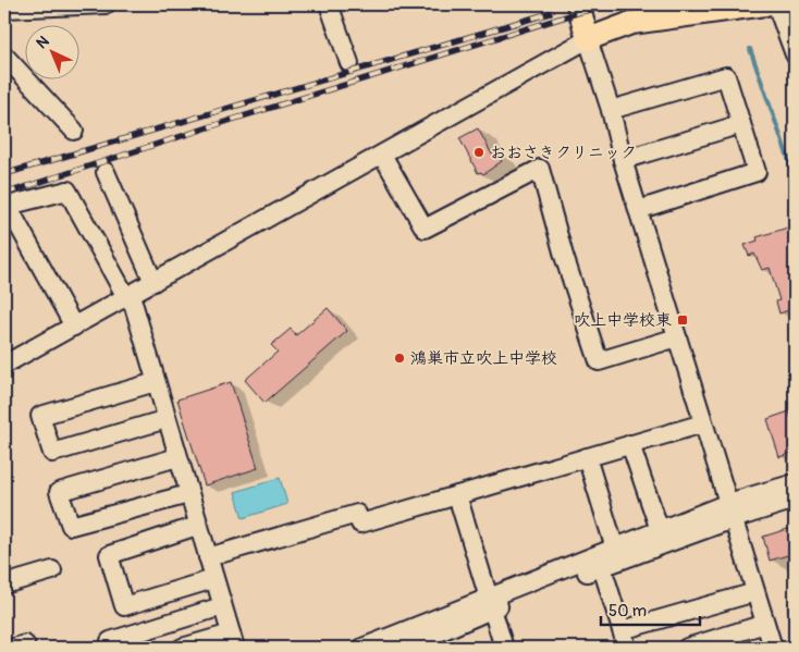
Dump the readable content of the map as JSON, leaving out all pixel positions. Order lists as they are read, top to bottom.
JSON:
{
  "places": {
    "other": ["おおさきクリニック", "鴻巣市立吹上中学校"],
    "transit": ["吹上中学校東"]
  },
  "scale_bar": "50 m",
  "north": "top left"
}
